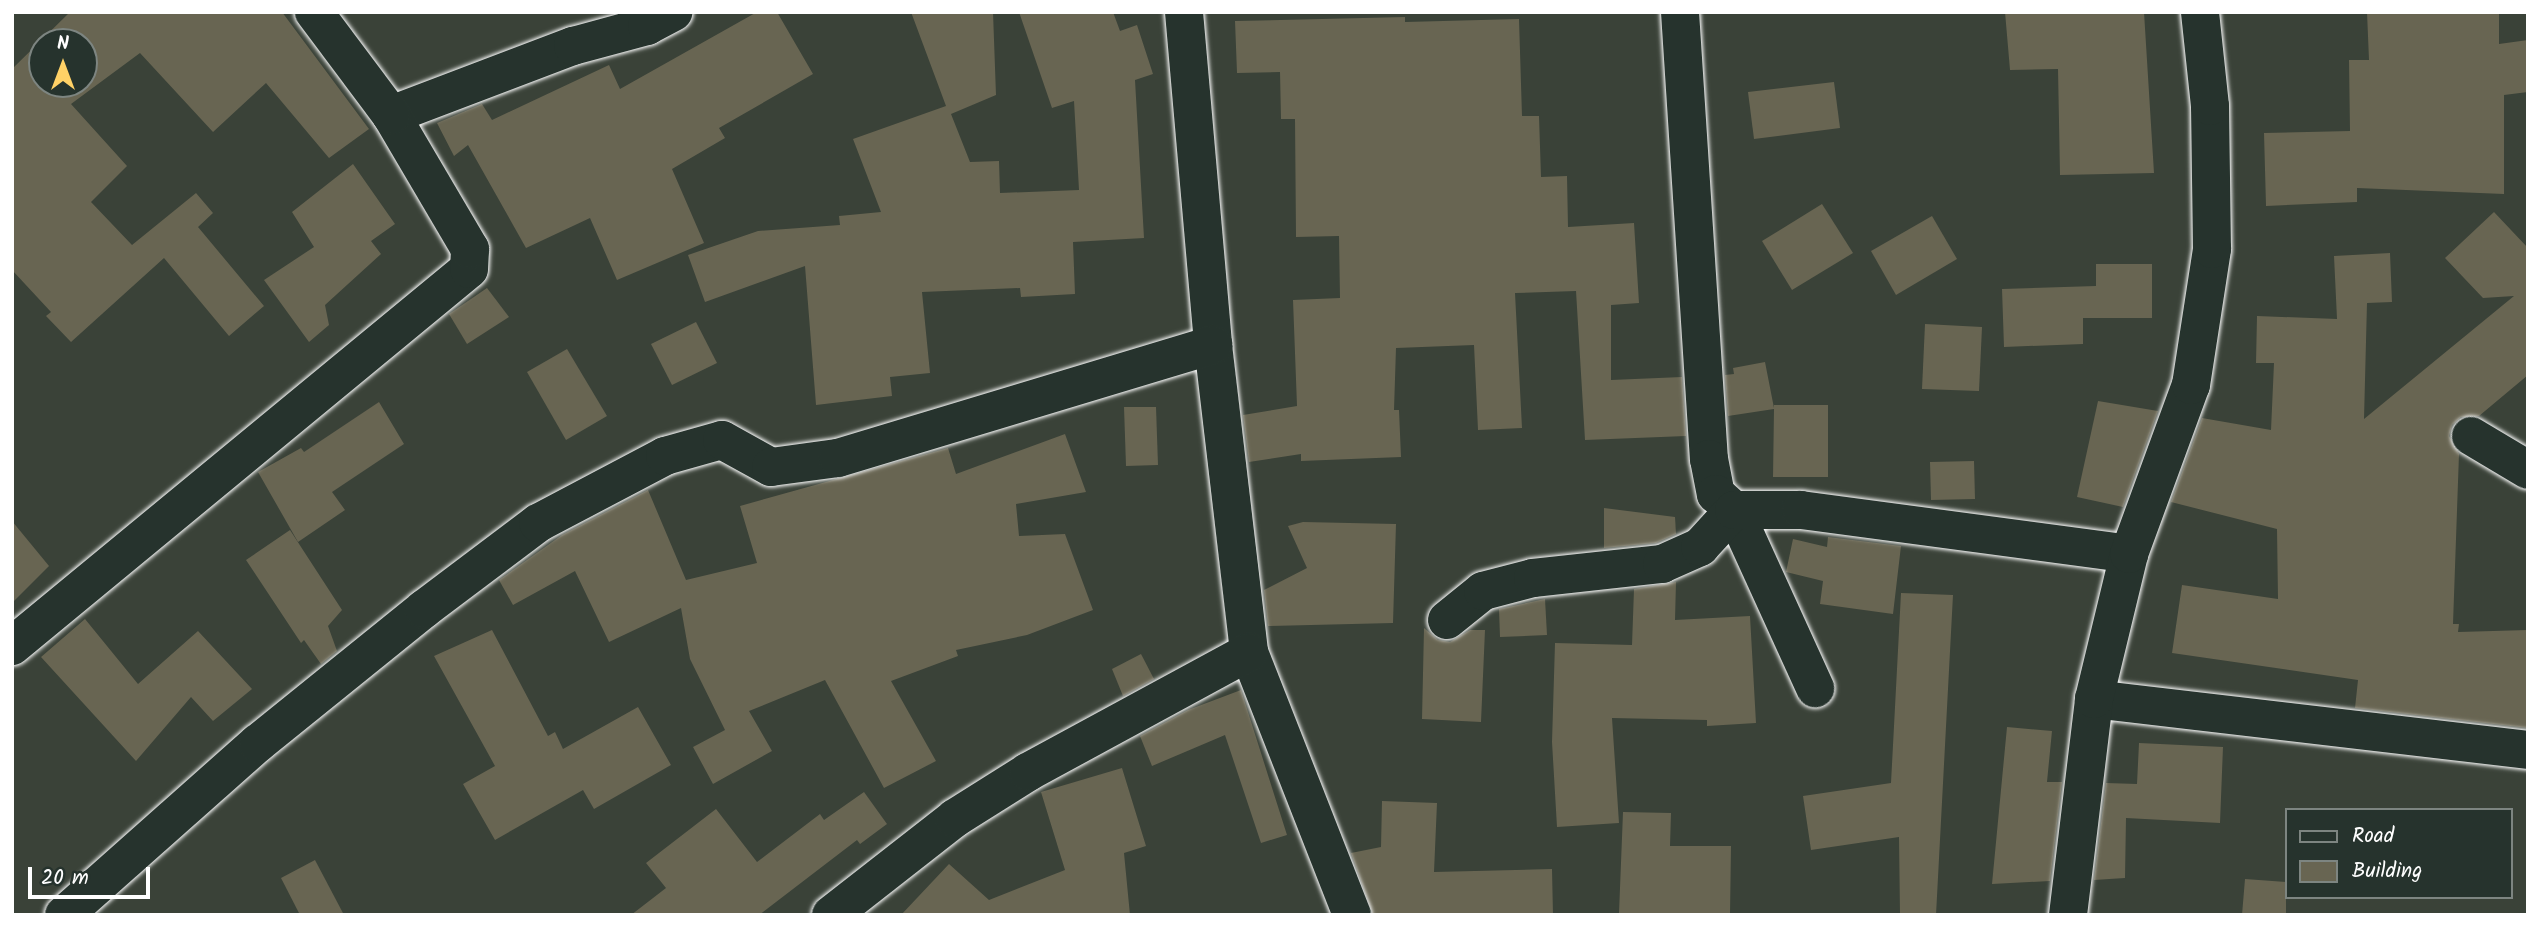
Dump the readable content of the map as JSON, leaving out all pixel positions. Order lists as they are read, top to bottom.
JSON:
{
  "legend": ["Road", "Building"],
  "scale_bar": "20 m",
  "north": "top"
}
